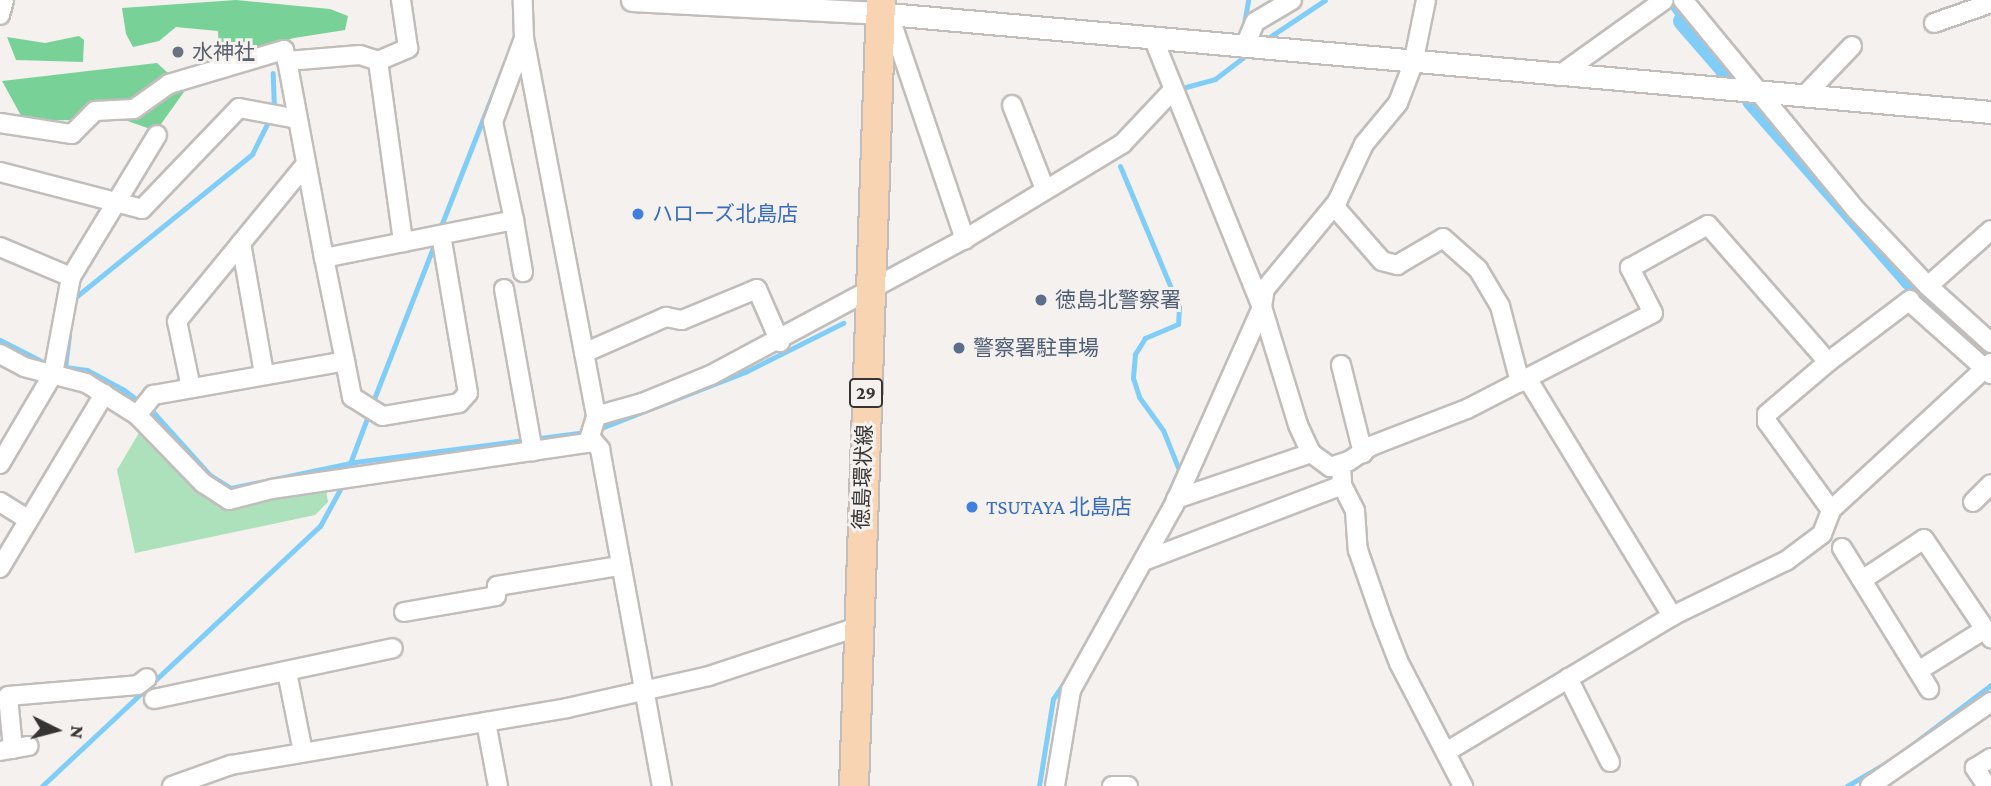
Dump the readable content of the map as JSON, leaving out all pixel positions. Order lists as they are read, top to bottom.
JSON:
{
  "streets": {
    "main road": ["29", "徳島環状線"]
  },
  "places": [
    "水神社",
    "ハローズ北島店",
    "徳島北警察署",
    "警察署駐車場",
    "TSUTAYA 北島店"
  ],
  "north": "right"
}
